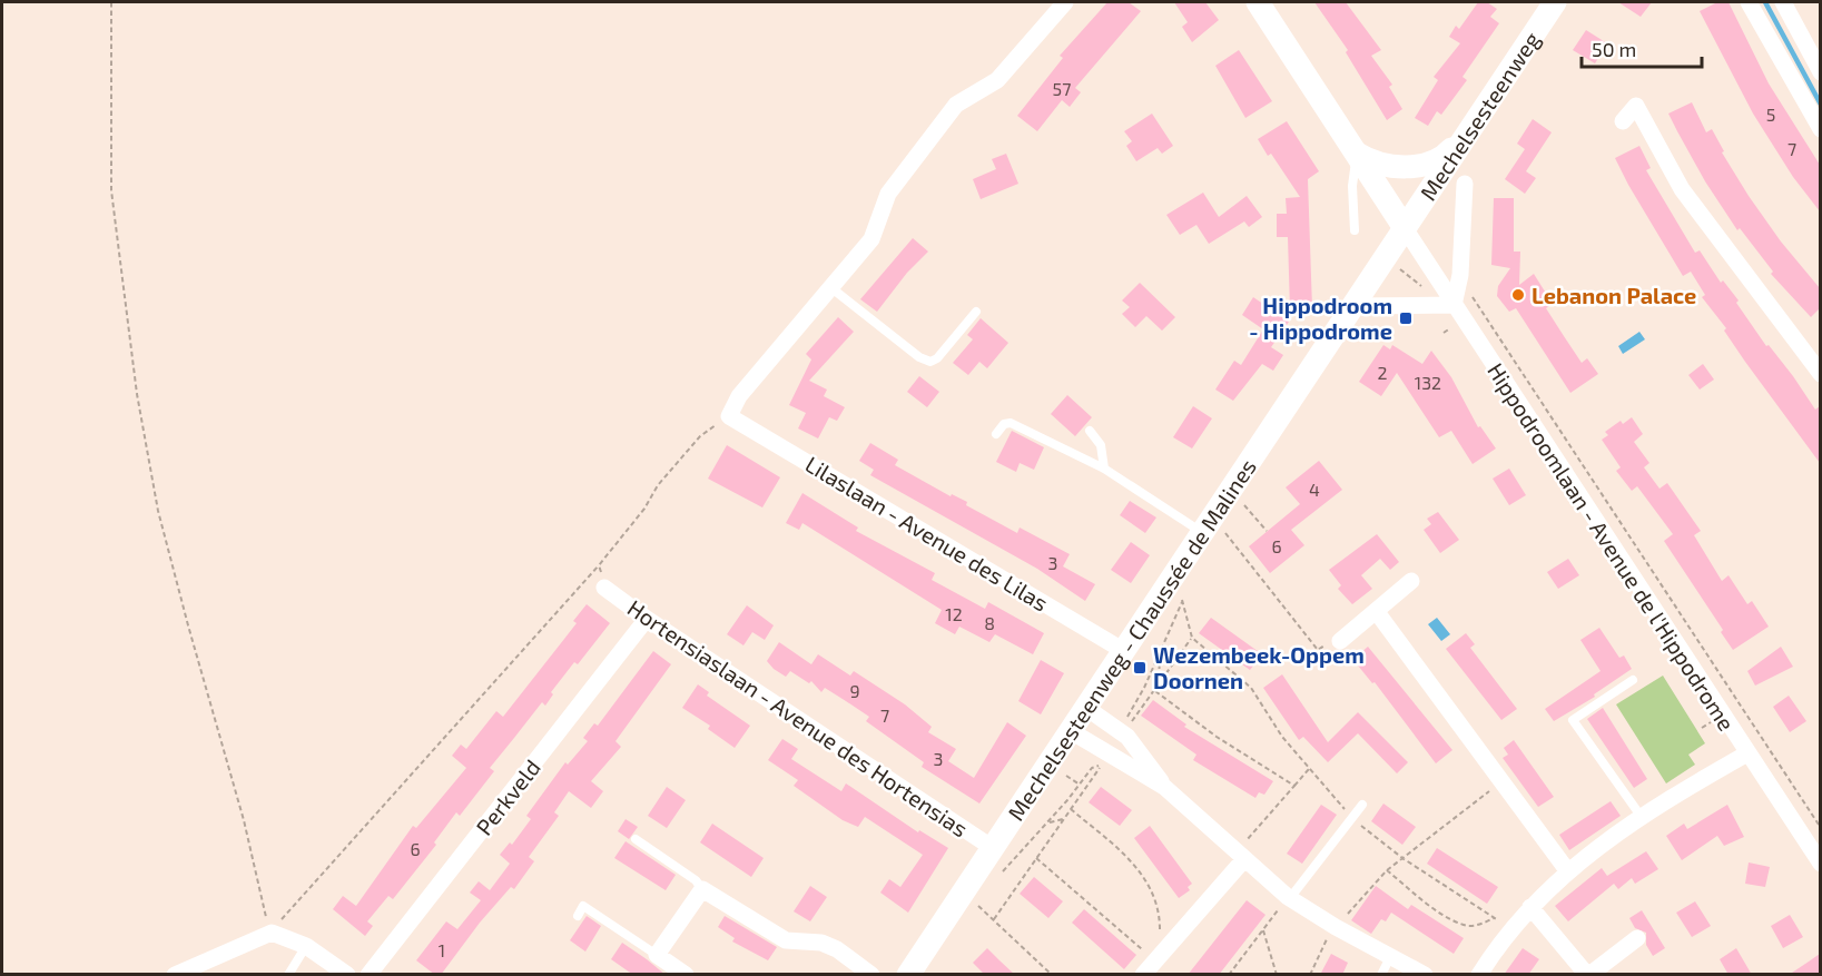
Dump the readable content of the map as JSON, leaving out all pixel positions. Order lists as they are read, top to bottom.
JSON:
{
  "streets": {
    "main road": ["Mechelsesteenweg", "Mechelsesteenweg - Chaussée de Malines"],
    "street": [
      "Lilaslaan - Avenue des Lilas",
      "Hippodroomlaan - Avenue de l'Hippodrome",
      "Hortensiaslaan - Avenue des Hortensias",
      "Perkveld"
    ]
  },
  "crossings": [
    ["Mechelsesteenweg", "Hippodroomlaan - Avenue de l'Hippodrome"],
    ["Mechelsesteenweg", "Mechelsesteenweg - Chaussée de Malines"],
    ["Lilaslaan - Avenue des Lilas", "Mechelsesteenweg - Chaussée de Malines"],
    ["Hippodroomlaan - Avenue de l'Hippodrome", "Mechelsesteenweg - Chaussée de Malines"],
    ["Mechelsesteenweg - Chaussée de Malines", "Hortensiaslaan - Avenue des Hortensias"],
    ["Hortensiaslaan - Avenue des Hortensias", "Perkveld"]
  ],
  "places": {
    "other": ["Lebanon Palace"],
    "transit": ["Hippodroom - Hippodrome", "Wezembeek-Oppem Doornen"]
  },
  "house_numbers": [
    "57",
    "5",
    "7",
    "2",
    "132",
    "4",
    "6",
    "3",
    "12",
    "8",
    "9",
    "7",
    "3",
    "6",
    "1"
  ],
  "scale_bar": "50 m"
}
